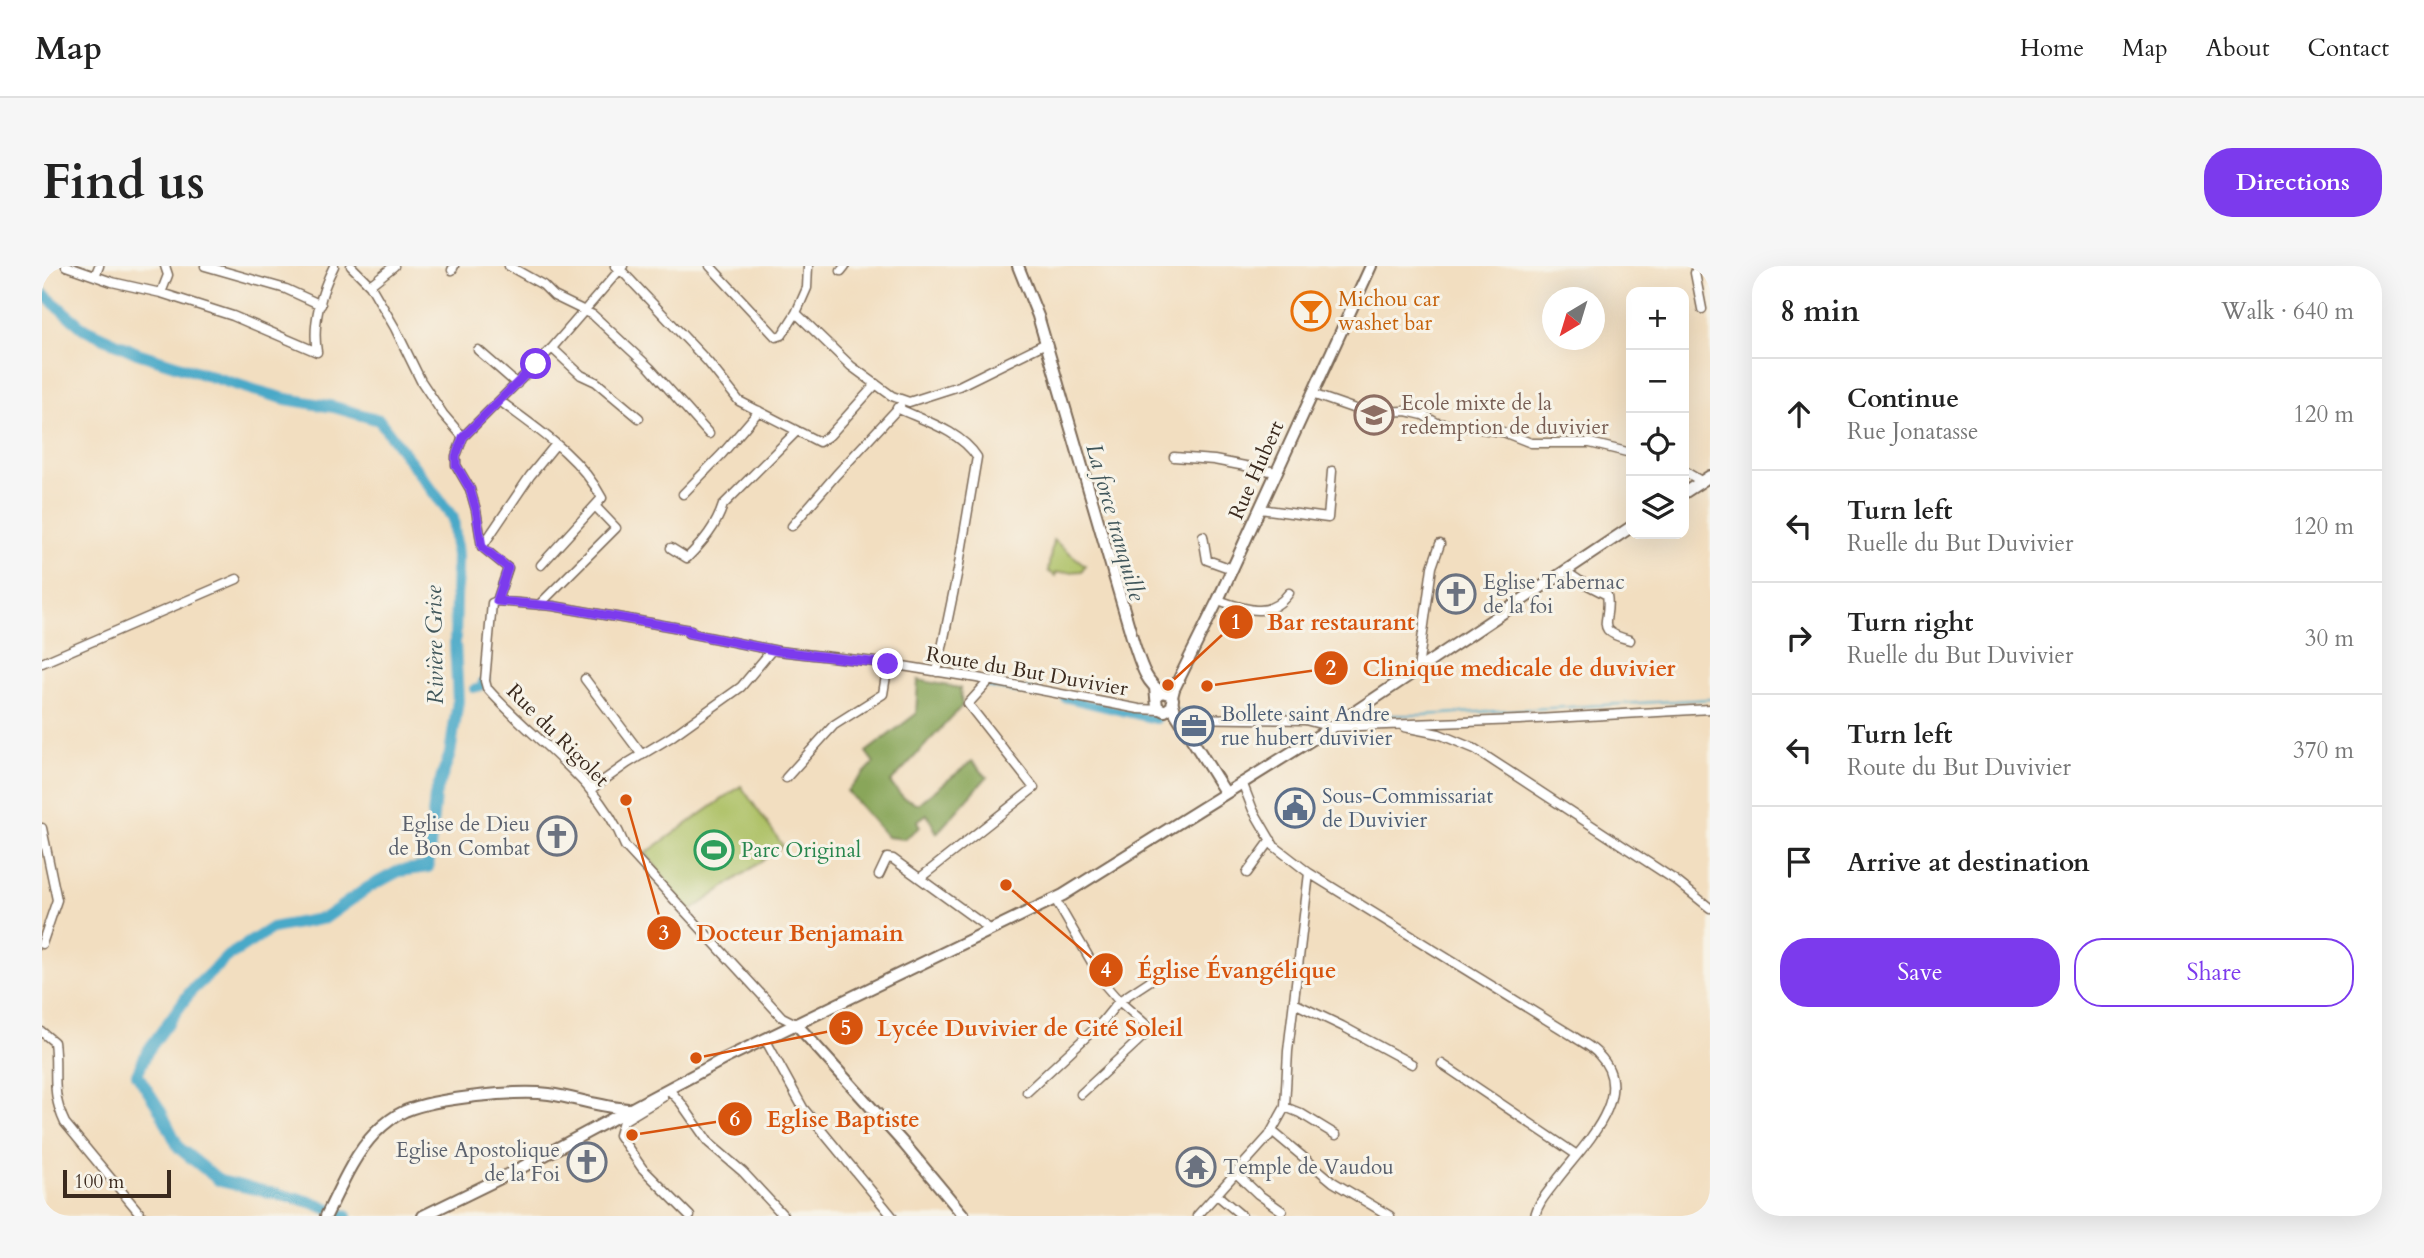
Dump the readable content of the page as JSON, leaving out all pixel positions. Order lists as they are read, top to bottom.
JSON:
{
  "streets": {
    "main road": ["Rue Hubert"],
    "street": ["Route du But Duvivier", "Rue du Rigolet"]
  },
  "crossings": [
    ["Rue Hubert", "Route du But Duvivier"],
    ["Route du But Duvivier", "Rue du Rigolet"]
  ],
  "water": ["La force tranquille", "Rivière Grise"],
  "places": {
    "bar": ["Michou car washet bar"],
    "school or university": ["Ecole mixte de la redemption de duvivier"],
    "church": ["Eglise Tabernac de la foi", "Eglise de Dieu de Bon Combat", "Eglise Apostolique de la Foi"],
    "other": [
      "Bar restaurant",
      "Clinique medicale de duvivier",
      "Docteur Benjamain",
      "Église Évangélique",
      "Lycée Duvivier de Cité Soleil",
      "Eglise Baptiste"
    ],
    "office": ["Bollete saint Andre rue hubert duvivier"],
    "public building": ["Sous-Commissariat de Duvivier"],
    "sports": ["Parc Original"],
    "temple": ["Temple de Vaudou"]
  },
  "scale_bar": "100 m",
  "north": "bottom left",
  "page": {
    "header": "Map",
    "nav": [
      "Home",
      "Map",
      "About",
      "Contact"
    ],
    "buttons": [
      "Directions",
      ["Save", "Share"]
    ],
    "title": "Find us",
    "heading": ["8 min", "Walk · 640 m"],
    "map_buttons": ["+", "−"],
    "list": [
      ["Continue", "Rue Jonatasse", "120 m"],
      ["Turn left", "Ruelle du But Duvivier", "120 m"],
      ["Turn right", "Ruelle du But Duvivier", "30 m"],
      ["Turn left", "Route du But Duvivier", "370 m"],
      "Arrive at destination"
    ],
    "scale": "100 m"
  }
}
